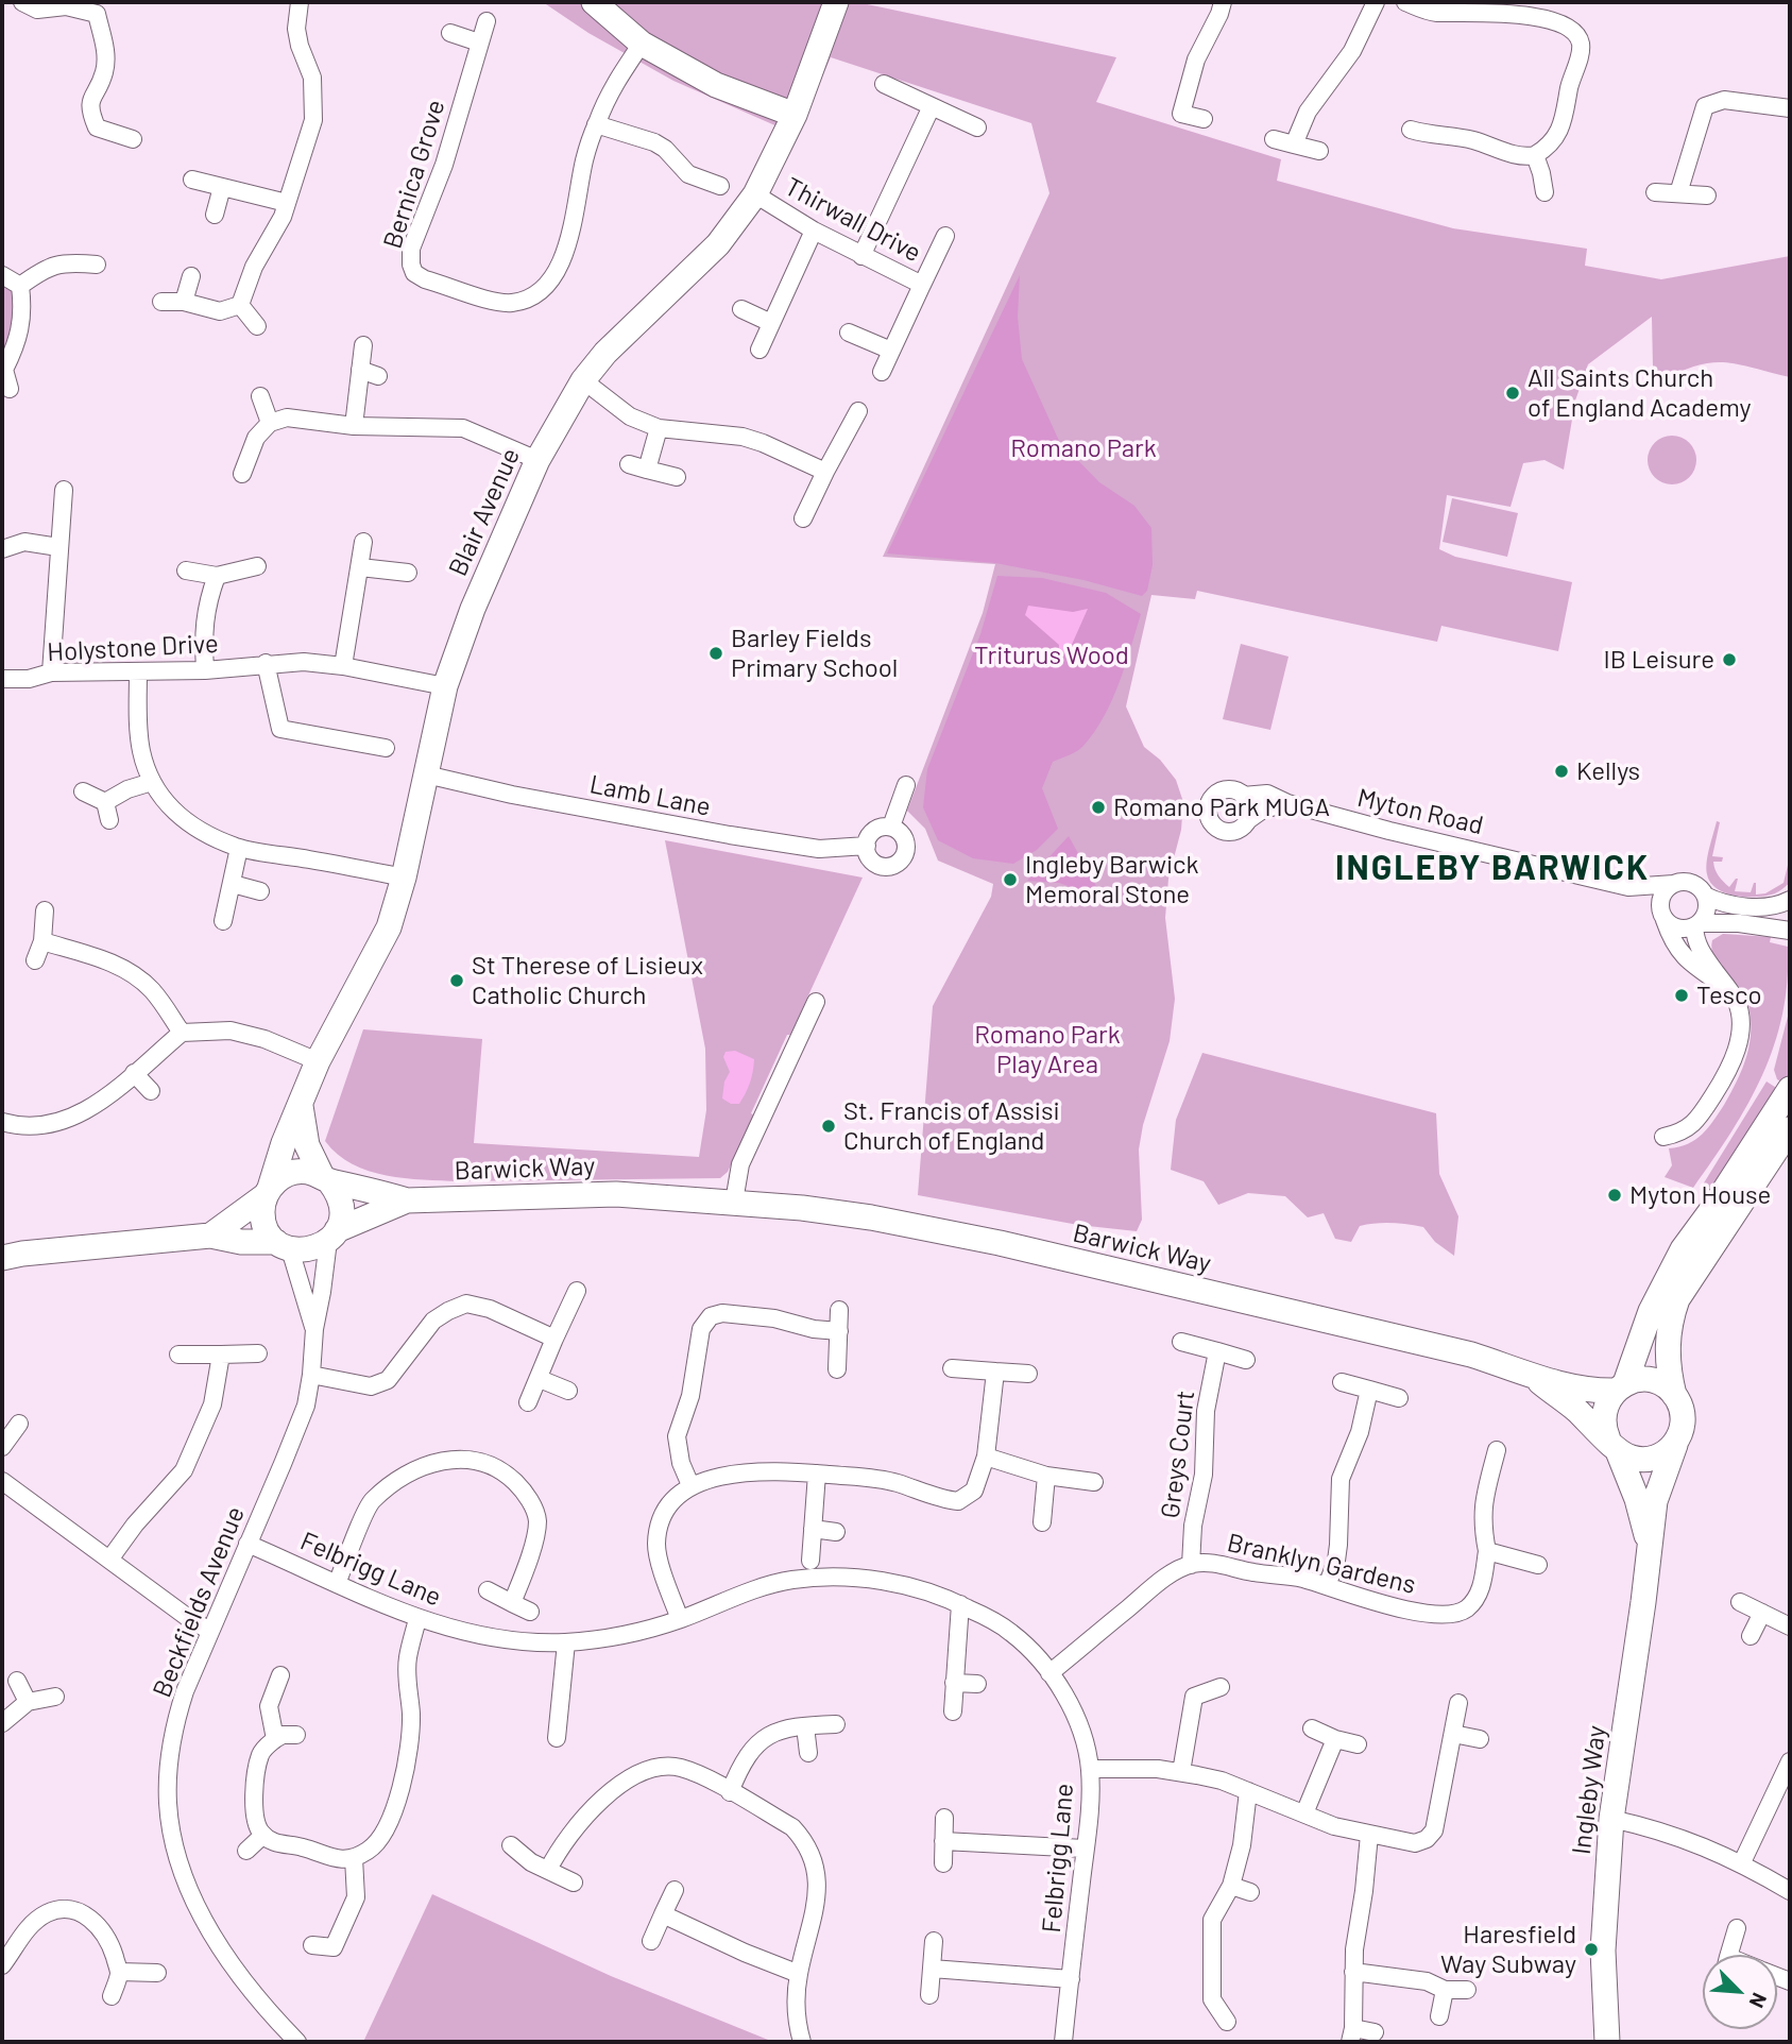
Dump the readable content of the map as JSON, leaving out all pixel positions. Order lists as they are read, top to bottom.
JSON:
{
  "streets": {
    "street": [
      "Bernica Grove",
      "Thirwall Drive",
      "Blair Avenue",
      "Holystone Drive",
      "Lamb Lane",
      "Myton Road",
      "Barwick Way",
      "Greys Court",
      "Branklyn Gardens",
      "Felbrigg Lane",
      "Beckfields Avenue",
      "Ingleby Way"
    ]
  },
  "crossings": [
    ["Thirwall Drive", "Blair Avenue"],
    ["Blair Avenue", "Holystone Drive"],
    ["Blair Avenue", "Lamb Lane"],
    ["Blair Avenue", "Barwick Way"],
    ["Blair Avenue", "Beckfields Avenue"],
    ["Barwick Way", "Beckfields Avenue"],
    ["Barwick Way", "Ingleby Way"],
    ["Greys Court", "Branklyn Gardens"],
    ["Branklyn Gardens", "Felbrigg Lane"],
    ["Felbrigg Lane", "Beckfields Avenue"]
  ],
  "districts": ["INGLEBY BARWICK"],
  "parks": ["Romano Park", "Triturus Wood", "Romano Park Play Area"],
  "places": [
    "All Saints Church of England Academy",
    "Barley Fields Primary School",
    "IB Leisure",
    "Kellys",
    "Romano Park MUGA",
    "Ingleby Barwick Memoral Stone",
    "St Therese of Lisieux Catholic Church",
    "Tesco",
    "St. Francis of Assisi Church of England",
    "Myton House",
    "Haresfield Way Subway"
  ],
  "north": "bottom right"
}
